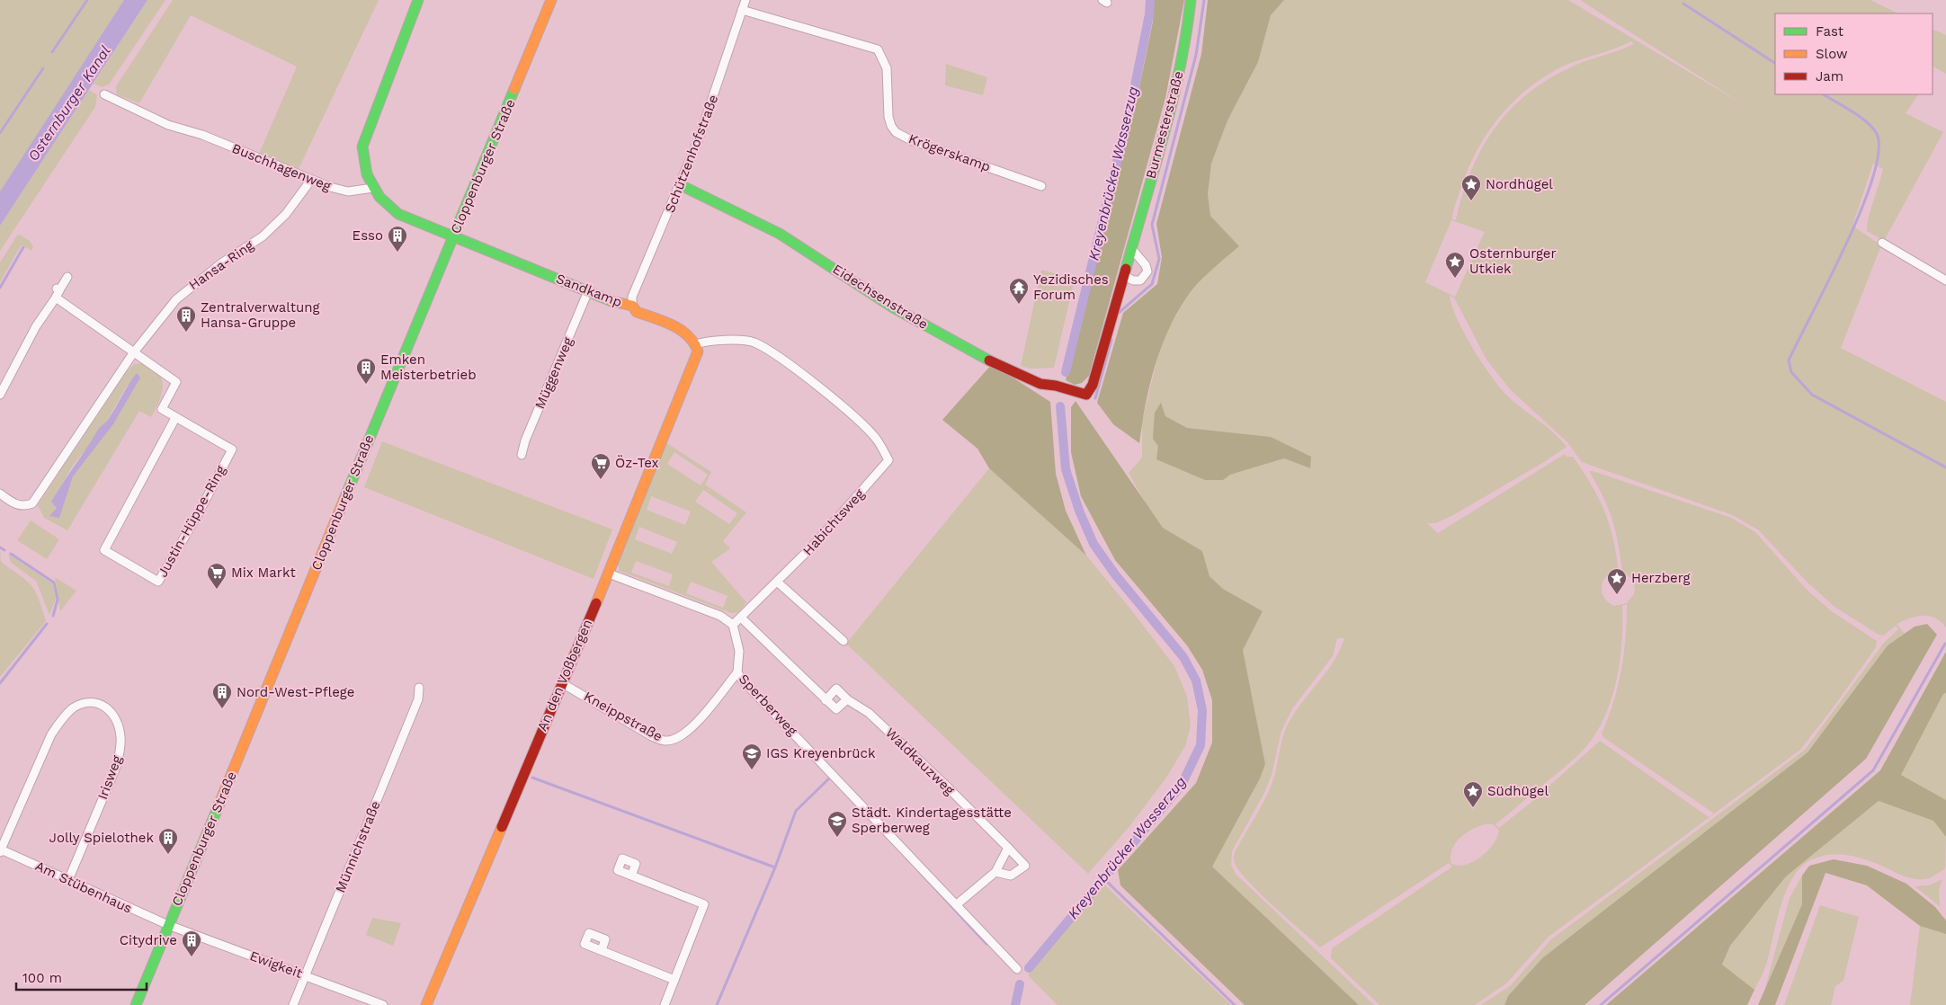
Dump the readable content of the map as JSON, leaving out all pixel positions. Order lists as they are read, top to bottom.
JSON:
{
  "streets": {
    "street": [
      "Burmesterstraße",
      "Krögerskamp",
      "Schützenhofstraße",
      "Cloppenburger Straße",
      "Buschhagenweg",
      "Hansa-Ring",
      "Sandkamp",
      "Eidechsenstraße",
      "Müggenweg",
      "Justin-Hüppe-Ring",
      "Habichtsweg",
      "An den Voßbergen",
      "Sperberweg",
      "Kneippstraße",
      "Waldkauzweg",
      "Irisweg",
      "Münnichstraße",
      "Am Stübenhaus",
      "Ewigkeit"
    ]
  },
  "crossings": [
    ["Burmesterstraße", "Eidechsenstraße"],
    ["Krögerskamp", "Schützenhofstraße"],
    ["Schützenhofstraße", "Sandkamp"],
    ["Schützenhofstraße", "Eidechsenstraße"],
    ["Cloppenburger Straße", "Sandkamp"],
    ["Cloppenburger Straße", "Am Stübenhaus"],
    ["Cloppenburger Straße", "Ewigkeit"],
    ["Buschhagenweg", "Hansa-Ring"],
    ["Hansa-Ring", "Justin-Hüppe-Ring"],
    ["Sandkamp", "Müggenweg"],
    ["Sandkamp", "Habichtsweg"],
    ["Sandkamp", "An den Voßbergen"],
    ["Habichtsweg", "An den Voßbergen"],
    ["Habichtsweg", "Sperberweg"],
    ["An den Voßbergen", "Kneippstraße"],
    ["Sperberweg", "Kneippstraße"],
    ["Irisweg", "Am Stübenhaus"],
    ["Münnichstraße", "Ewigkeit"],
    ["Am Stübenhaus", "Ewigkeit"]
  ],
  "water": ["Osternburger Kanal", "Kreyenbrücker Wasserzug"],
  "places": {
    "place": [
      "Nordhügel",
      "Osternburger Utkiek",
      "Herzberg",
      "Südhügel"
    ],
    "building": [
      "Esso",
      "Zentralverwaltung Hansa-Gruppe",
      "Emken Meisterbetrieb",
      "Nord-West-Pflege",
      "Jolly Spielothek",
      "Citydrive"
    ],
    "temple": ["Yezidisches Forum"],
    "supermarket": ["Öz-Tex", "Mix Markt"],
    "school or university": ["IGS Kreyenbrück", "Städt. Kindertagesstätte Sperberweg"]
  },
  "legend": ["Fast", "Slow", "Jam"],
  "scale_bar": "100 m"
}
